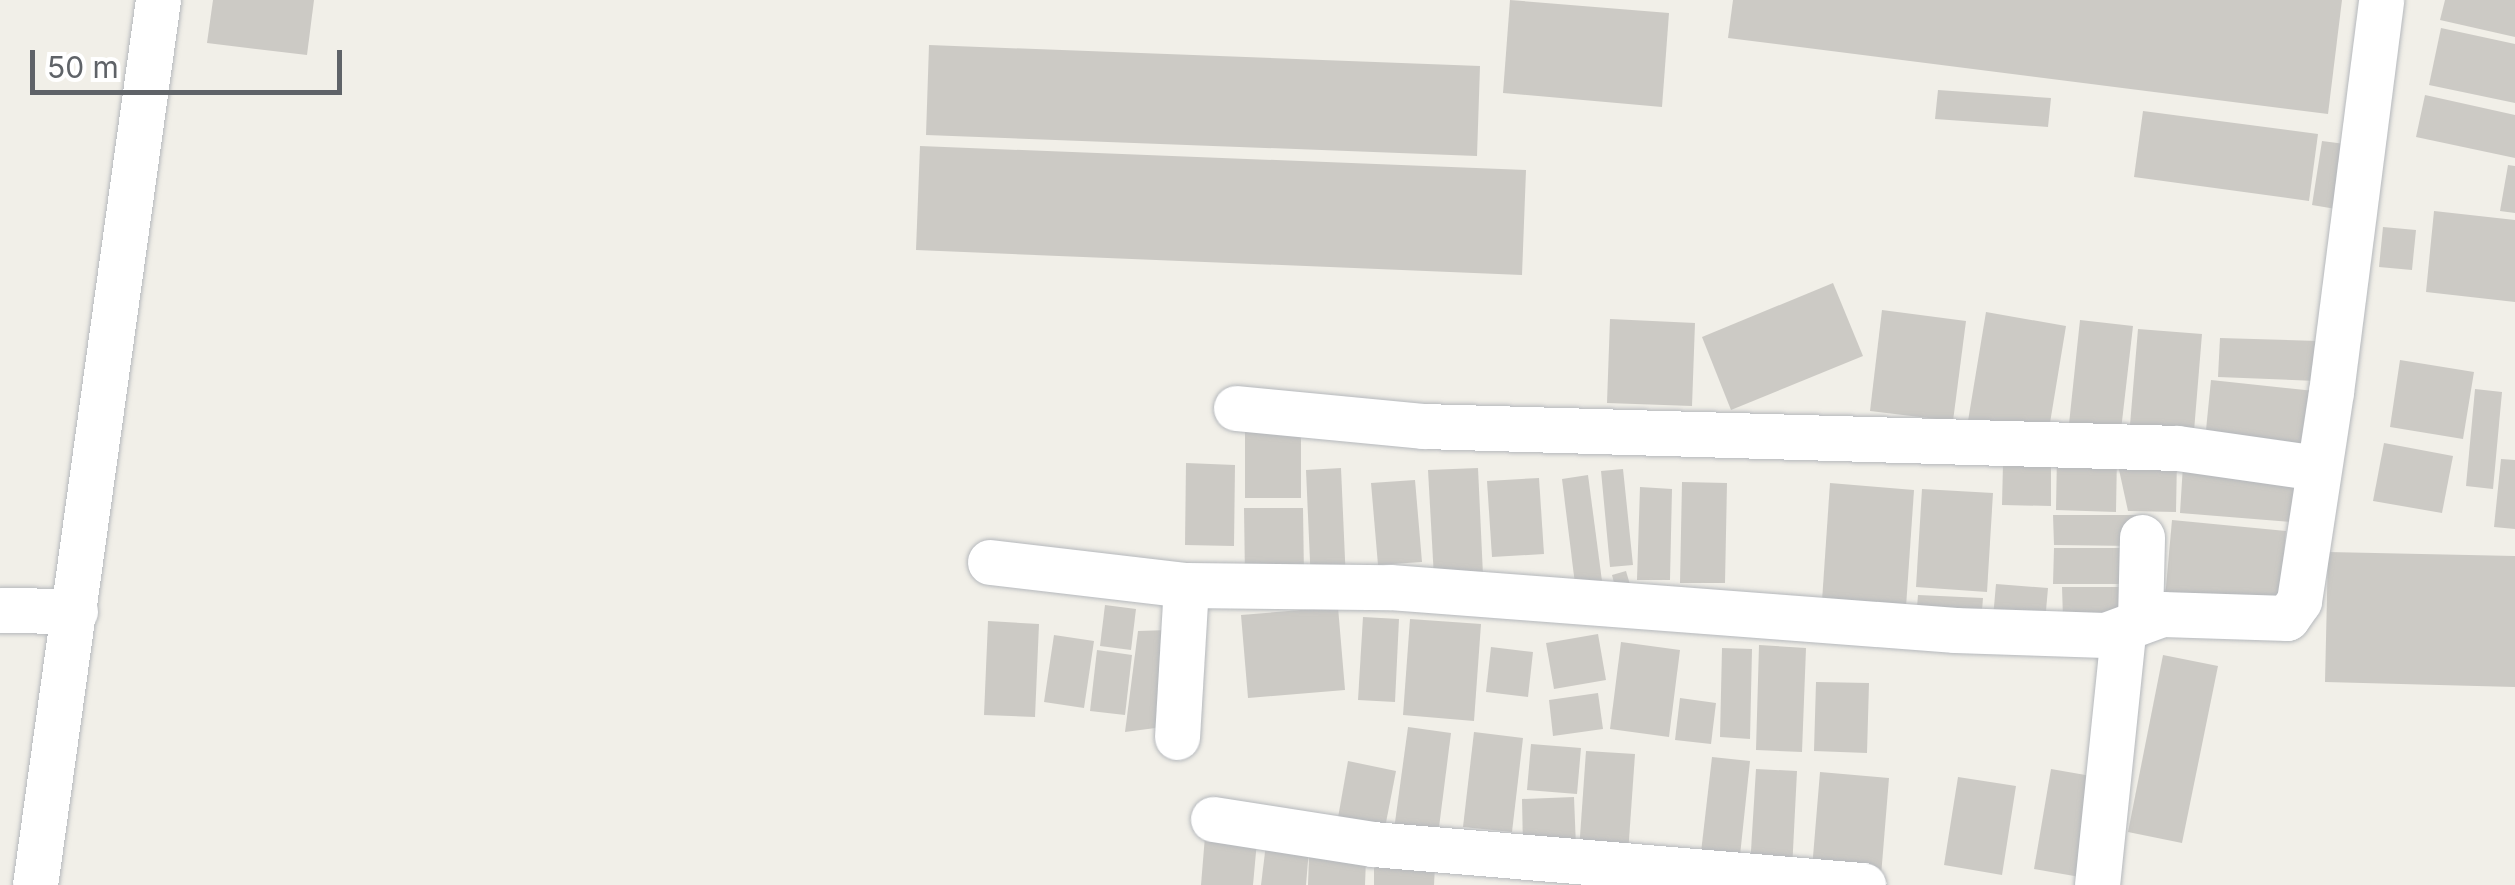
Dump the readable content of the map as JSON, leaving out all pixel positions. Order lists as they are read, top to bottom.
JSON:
{
  "scale_bar": "50 m"
}
